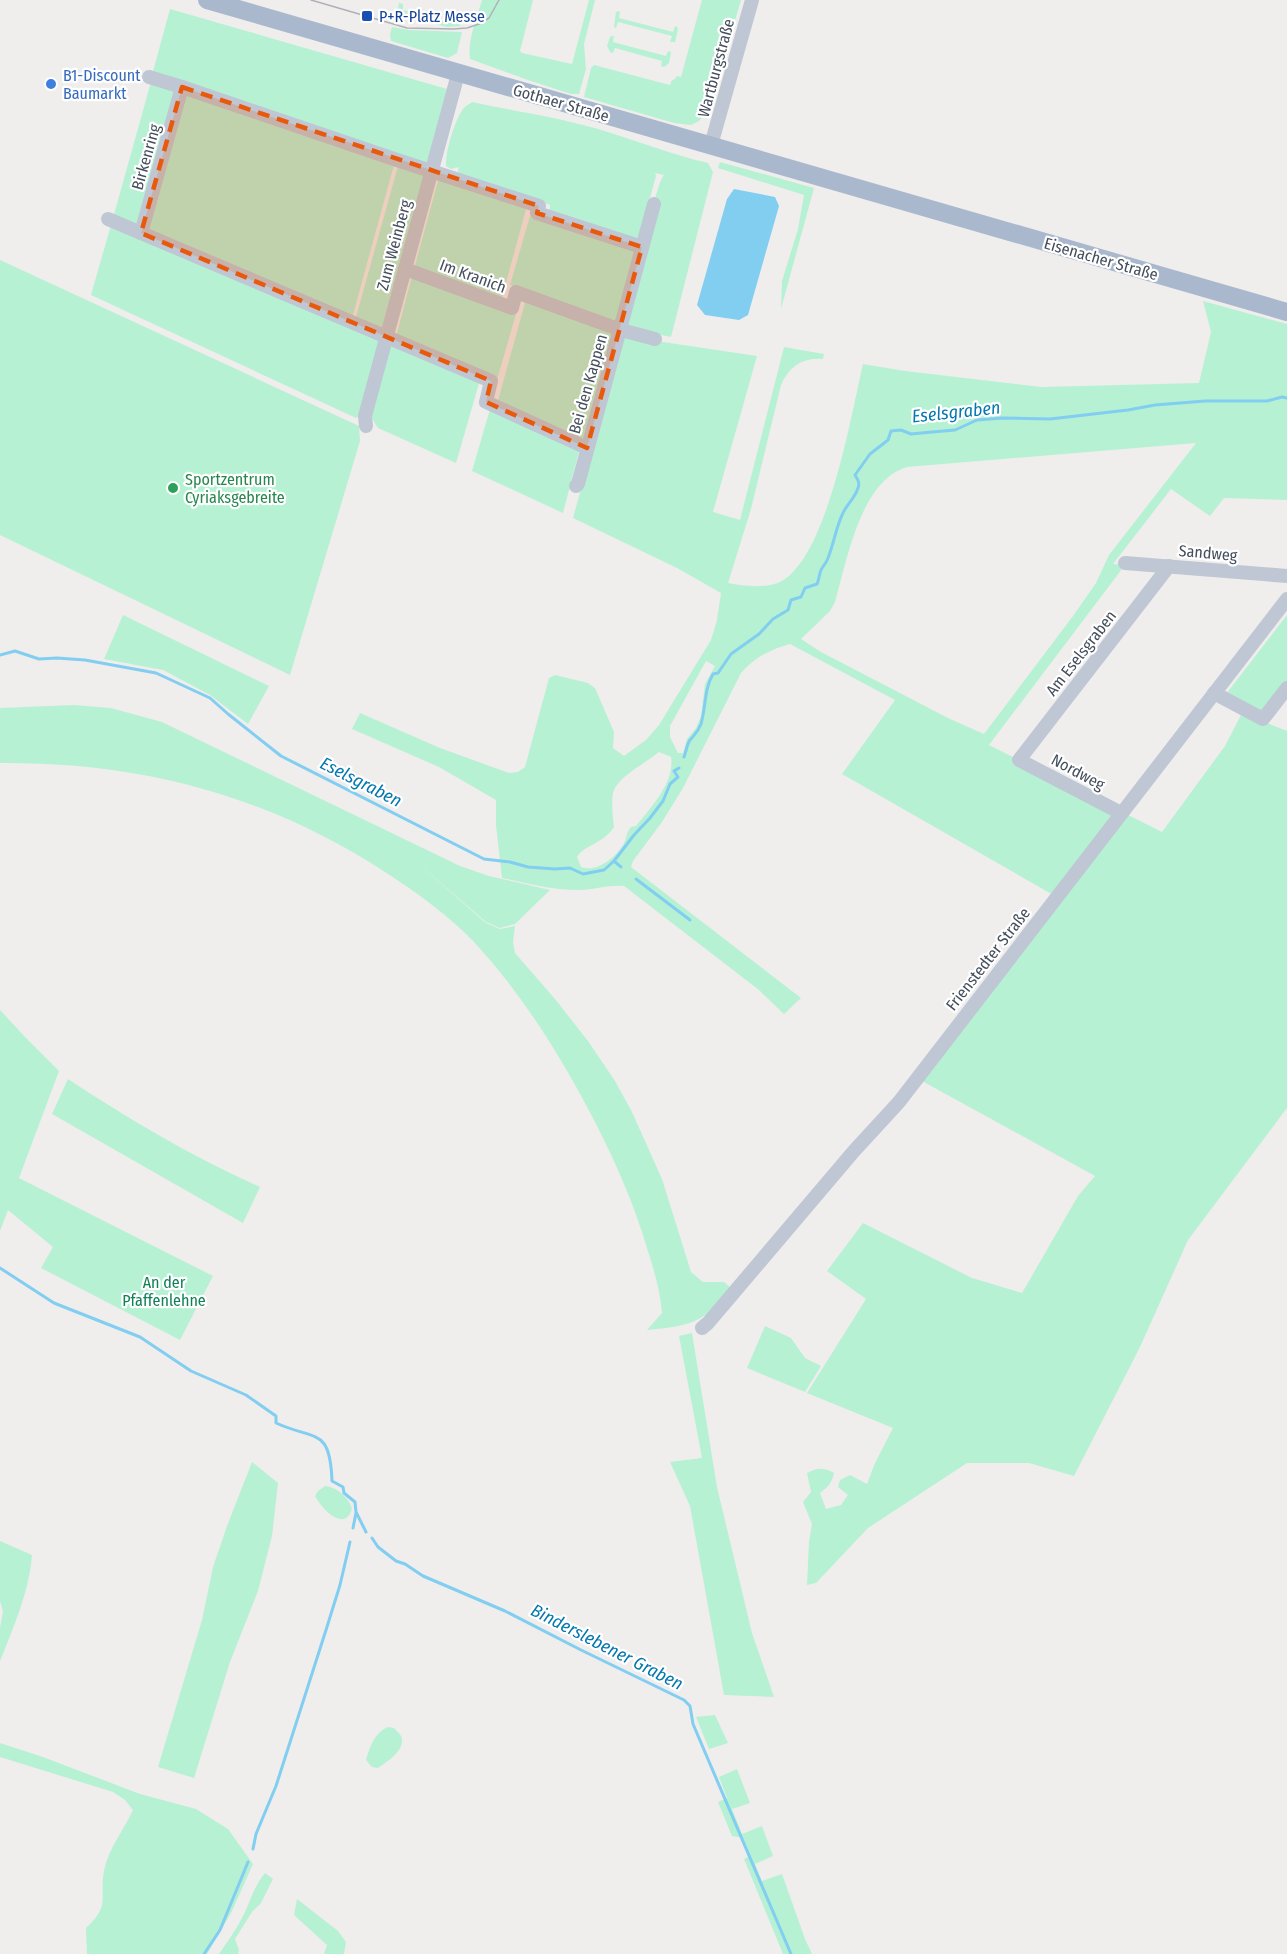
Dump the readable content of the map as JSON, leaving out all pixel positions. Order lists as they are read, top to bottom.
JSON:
{
  "streets": {
    "main road": ["Gothaer Straße", "Eisenacher Straße"],
    "street": [
      "Wartburgstraße",
      "Birkenring",
      "Zum Weinberg",
      "Im Kranich",
      "Bei den Kappen",
      "Sandweg",
      "Am Eselsgraben",
      "Nordweg",
      "Frienstedter Straße"
    ]
  },
  "crossings": [
    ["Wartburgstraße", "Gothaer Straße"],
    ["Gothaer Straße", "Zum Weinberg"],
    ["Gothaer Straße", "Eisenacher Straße"],
    ["Zum Weinberg", "Im Kranich"],
    ["Zum Weinberg", "Bei den Kappen"],
    ["Im Kranich", "Bei den Kappen"],
    ["Sandweg", "Am Eselsgraben"],
    ["Am Eselsgraben", "Nordweg"],
    ["Nordweg", "Frienstedter Straße"]
  ],
  "water": ["Eselsgraben", "Binderslebener Graben"],
  "parks": ["An der Pfaffenlehne"],
  "places": {
    "transit": ["P+R-Platz Messe"],
    "other": ["B1-Discount Baumarkt", "Sportzentrum Cyriaksgebreite"]
  }
}
